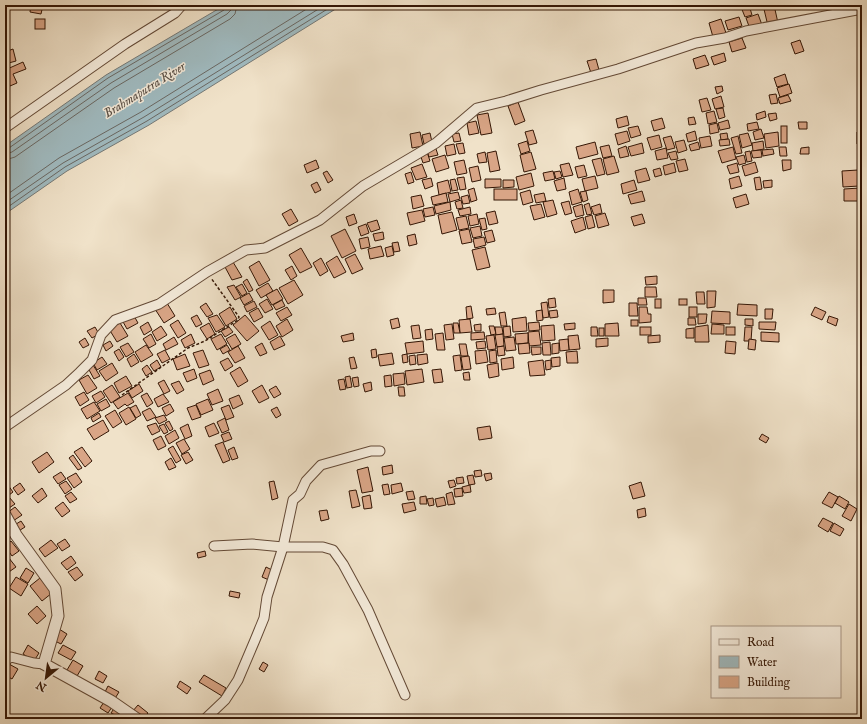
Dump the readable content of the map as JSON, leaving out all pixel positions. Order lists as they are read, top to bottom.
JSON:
{
  "water": ["Brahmaputra River"],
  "legend": ["Road", "Water", "Building"],
  "north": "bottom left"
}
